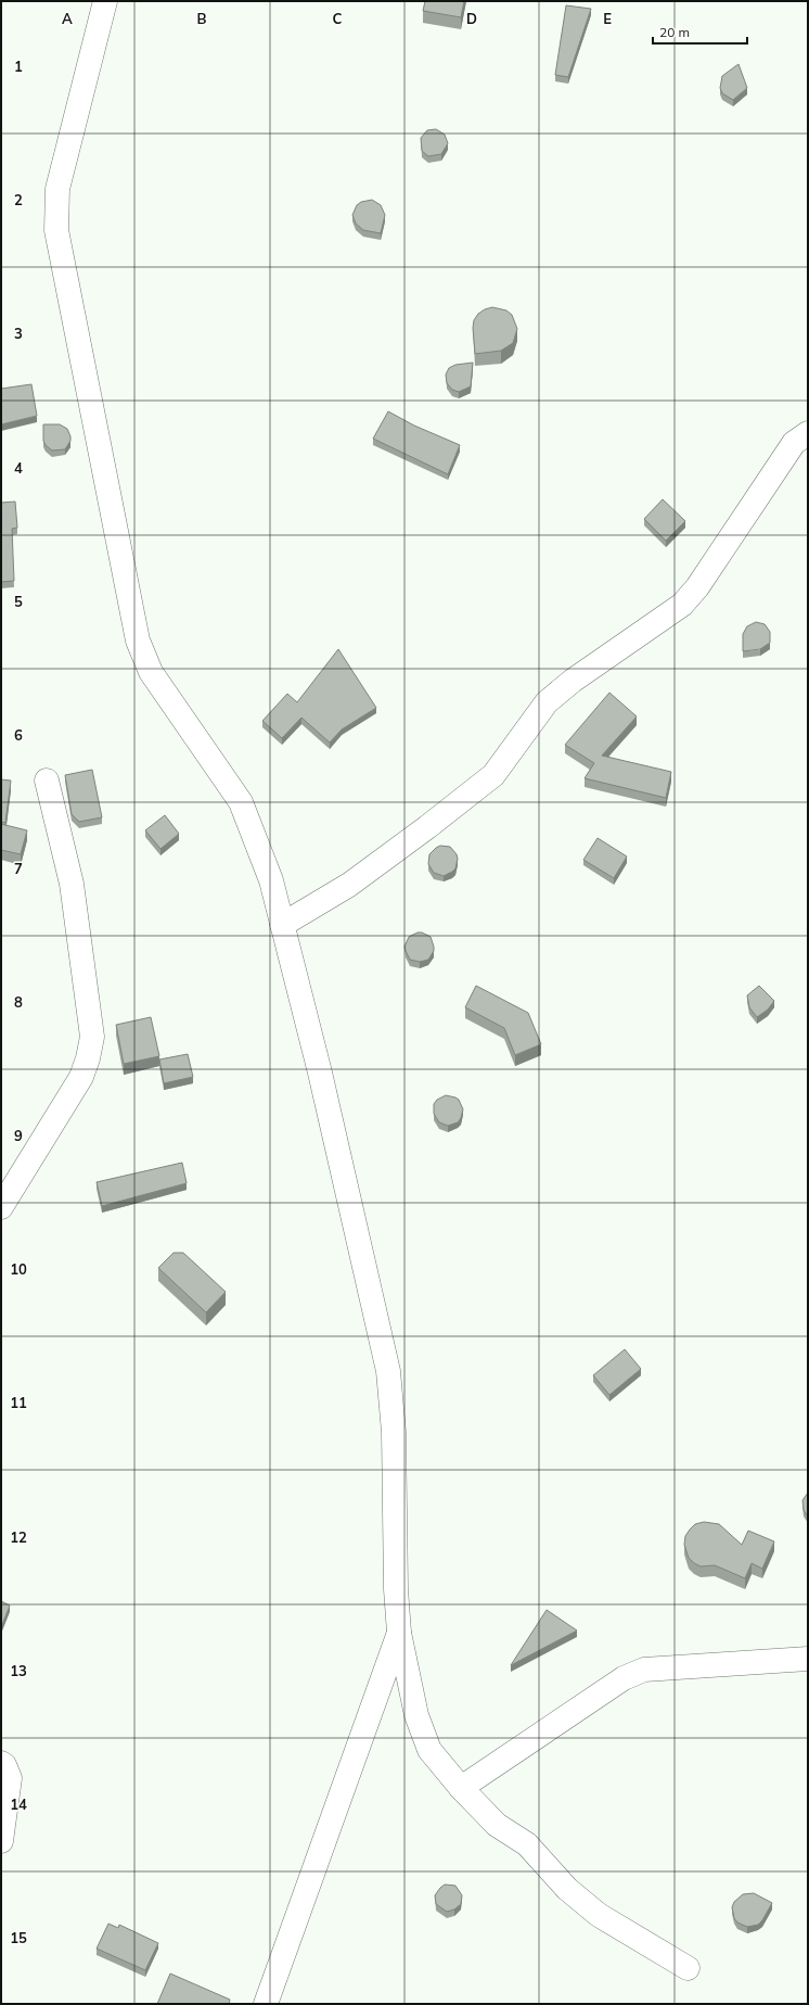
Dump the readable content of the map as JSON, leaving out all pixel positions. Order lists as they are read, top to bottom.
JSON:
{
  "scale_bar": "20 m",
  "grid": {
    "columns": [
      "A",
      "B",
      "C",
      "D",
      "E"
    ],
    "rows": [
      "1",
      "2",
      "3",
      "4",
      "5",
      "6",
      "7",
      "8",
      "9",
      "10",
      "11",
      "12",
      "13",
      "14",
      "15"
    ]
  }
}
